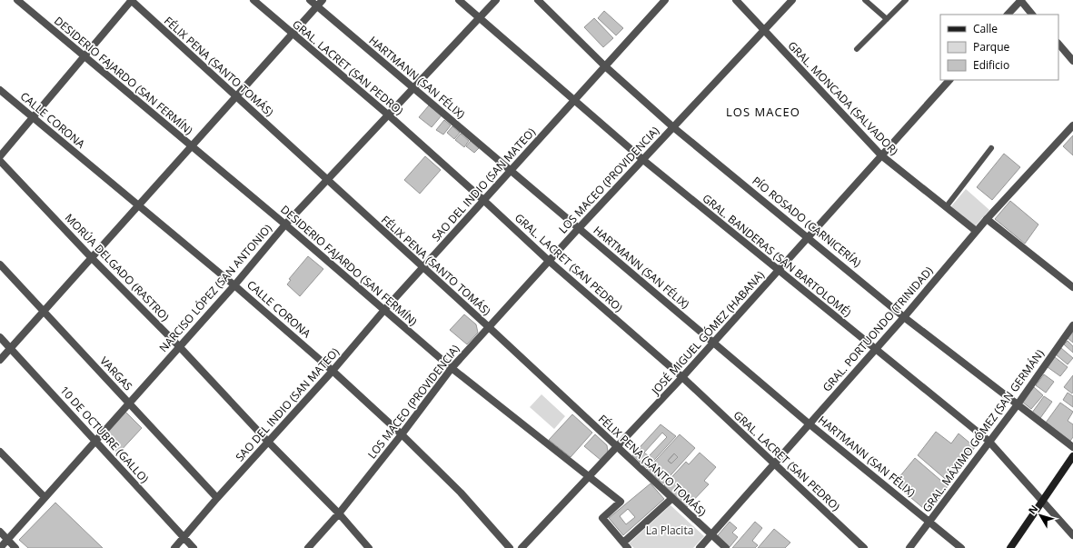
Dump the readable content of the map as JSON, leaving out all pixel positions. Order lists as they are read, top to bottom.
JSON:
{
  "streets": {
    "street": [
      "FÉLIX PENA (SANTO TOMÁS)",
      "GRAL. LACRET (SAN PEDRO)",
      "DESIDERIO FAJARDO (SAN FERMÍN)",
      "HARTMANN (SAN FÉLIX)",
      "GRAL. MONCADA (SALVADOR)",
      "CALLE CORONA",
      "LOS MACEO (PROVIDENCIA)",
      "SAO DEL INDIO (SAN MATEO)",
      "PÍO ROSADO (CARNICERÍA)",
      "GRAL. BANDERAS (SAN BARTOLOMÉ)",
      "MORÚA DELGADO (RASTRO)",
      "NARCISO LÓPEZ (SAN ANTONIO)",
      "GRAL. PORTUONDO (TRINIDAD)",
      "JOSÉ MIGUEL GÓMEZ (HABANA)",
      "VARGAS",
      "GRAL. MÁXIMO GÓMEZ (SAN GERMÁN)",
      "10 DE OCTUBRE (GALLO)"
    ]
  },
  "crossings": [
    ["FÉLIX PENA (SANTO TOMÁS)", "LOS MACEO (PROVIDENCIA)"],
    ["FÉLIX PENA (SANTO TOMÁS)", "SAO DEL INDIO (SAN MATEO)"],
    ["FÉLIX PENA (SANTO TOMÁS)", "NARCISO LÓPEZ (SAN ANTONIO)"],
    ["FÉLIX PENA (SANTO TOMÁS)", "GRAL. PORTUONDO (TRINIDAD)"],
    ["FÉLIX PENA (SANTO TOMÁS)", "JOSÉ MIGUEL GÓMEZ (HABANA)"],
    ["GRAL. LACRET (SAN PEDRO)", "LOS MACEO (PROVIDENCIA)"],
    ["GRAL. LACRET (SAN PEDRO)", "SAO DEL INDIO (SAN MATEO)"],
    ["GRAL. LACRET (SAN PEDRO)", "NARCISO LÓPEZ (SAN ANTONIO)"],
    ["GRAL. LACRET (SAN PEDRO)", "GRAL. PORTUONDO (TRINIDAD)"],
    ["GRAL. LACRET (SAN PEDRO)", "JOSÉ MIGUEL GÓMEZ (HABANA)"],
    ["DESIDERIO FAJARDO (SAN FERMÍN)", "LOS MACEO (PROVIDENCIA)"],
    ["DESIDERIO FAJARDO (SAN FERMÍN)", "SAO DEL INDIO (SAN MATEO)"],
    ["DESIDERIO FAJARDO (SAN FERMÍN)", "NARCISO LÓPEZ (SAN ANTONIO)"],
    ["DESIDERIO FAJARDO (SAN FERMÍN)", "JOSÉ MIGUEL GÓMEZ (HABANA)"],
    ["HARTMANN (SAN FÉLIX)", "LOS MACEO (PROVIDENCIA)"],
    ["HARTMANN (SAN FÉLIX)", "SAO DEL INDIO (SAN MATEO)"],
    ["HARTMANN (SAN FÉLIX)", "NARCISO LÓPEZ (SAN ANTONIO)"],
    ["HARTMANN (SAN FÉLIX)", "GRAL. PORTUONDO (TRINIDAD)"],
    ["HARTMANN (SAN FÉLIX)", "JOSÉ MIGUEL GÓMEZ (HABANA)"],
    ["HARTMANN (SAN FÉLIX)", "GRAL. MÁXIMO GÓMEZ (SAN GERMÁN)"],
    ["GRAL. MONCADA (SALVADOR)", "LOS MACEO (PROVIDENCIA)"],
    ["GRAL. MONCADA (SALVADOR)", "GRAL. PORTUONDO (TRINIDAD)"],
    ["GRAL. MONCADA (SALVADOR)", "JOSÉ MIGUEL GÓMEZ (HABANA)"],
    ["CALLE CORONA", "LOS MACEO (PROVIDENCIA)"],
    ["CALLE CORONA", "SAO DEL INDIO (SAN MATEO)"],
    ["CALLE CORONA", "NARCISO LÓPEZ (SAN ANTONIO)"],
    ["LOS MACEO (PROVIDENCIA)", "PÍO ROSADO (CARNICERÍA)"],
    ["LOS MACEO (PROVIDENCIA)", "GRAL. BANDERAS (SAN BARTOLOMÉ)"],
    ["LOS MACEO (PROVIDENCIA)", "MORÚA DELGADO (RASTRO)"],
    ["SAO DEL INDIO (SAN MATEO)", "PÍO ROSADO (CARNICERÍA)"],
    ["SAO DEL INDIO (SAN MATEO)", "GRAL. BANDERAS (SAN BARTOLOMÉ)"],
    ["SAO DEL INDIO (SAN MATEO)", "MORÚA DELGADO (RASTRO)"],
    ["SAO DEL INDIO (SAN MATEO)", "VARGAS"],
    ["SAO DEL INDIO (SAN MATEO)", "10 DE OCTUBRE (GALLO)"],
    ["PÍO ROSADO (CARNICERÍA)", "GRAL. PORTUONDO (TRINIDAD)"],
    ["PÍO ROSADO (CARNICERÍA)", "JOSÉ MIGUEL GÓMEZ (HABANA)"],
    ["PÍO ROSADO (CARNICERÍA)", "GRAL. MÁXIMO GÓMEZ (SAN GERMÁN)"],
    ["GRAL. BANDERAS (SAN BARTOLOMÉ)", "NARCISO LÓPEZ (SAN ANTONIO)"],
    ["GRAL. BANDERAS (SAN BARTOLOMÉ)", "GRAL. PORTUONDO (TRINIDAD)"],
    ["GRAL. BANDERAS (SAN BARTOLOMÉ)", "JOSÉ MIGUEL GÓMEZ (HABANA)"],
    ["GRAL. BANDERAS (SAN BARTOLOMÉ)", "GRAL. MÁXIMO GÓMEZ (SAN GERMÁN)"],
    ["MORÚA DELGADO (RASTRO)", "NARCISO LÓPEZ (SAN ANTONIO)"],
    ["NARCISO LÓPEZ (SAN ANTONIO)", "VARGAS"],
    ["NARCISO LÓPEZ (SAN ANTONIO)", "10 DE OCTUBRE (GALLO)"]
  ],
  "districts": ["LOS MACEO"],
  "parks": ["La Placita"],
  "legend": ["Calle", "Parque", "Edificio"],
  "north": "top left"
}
